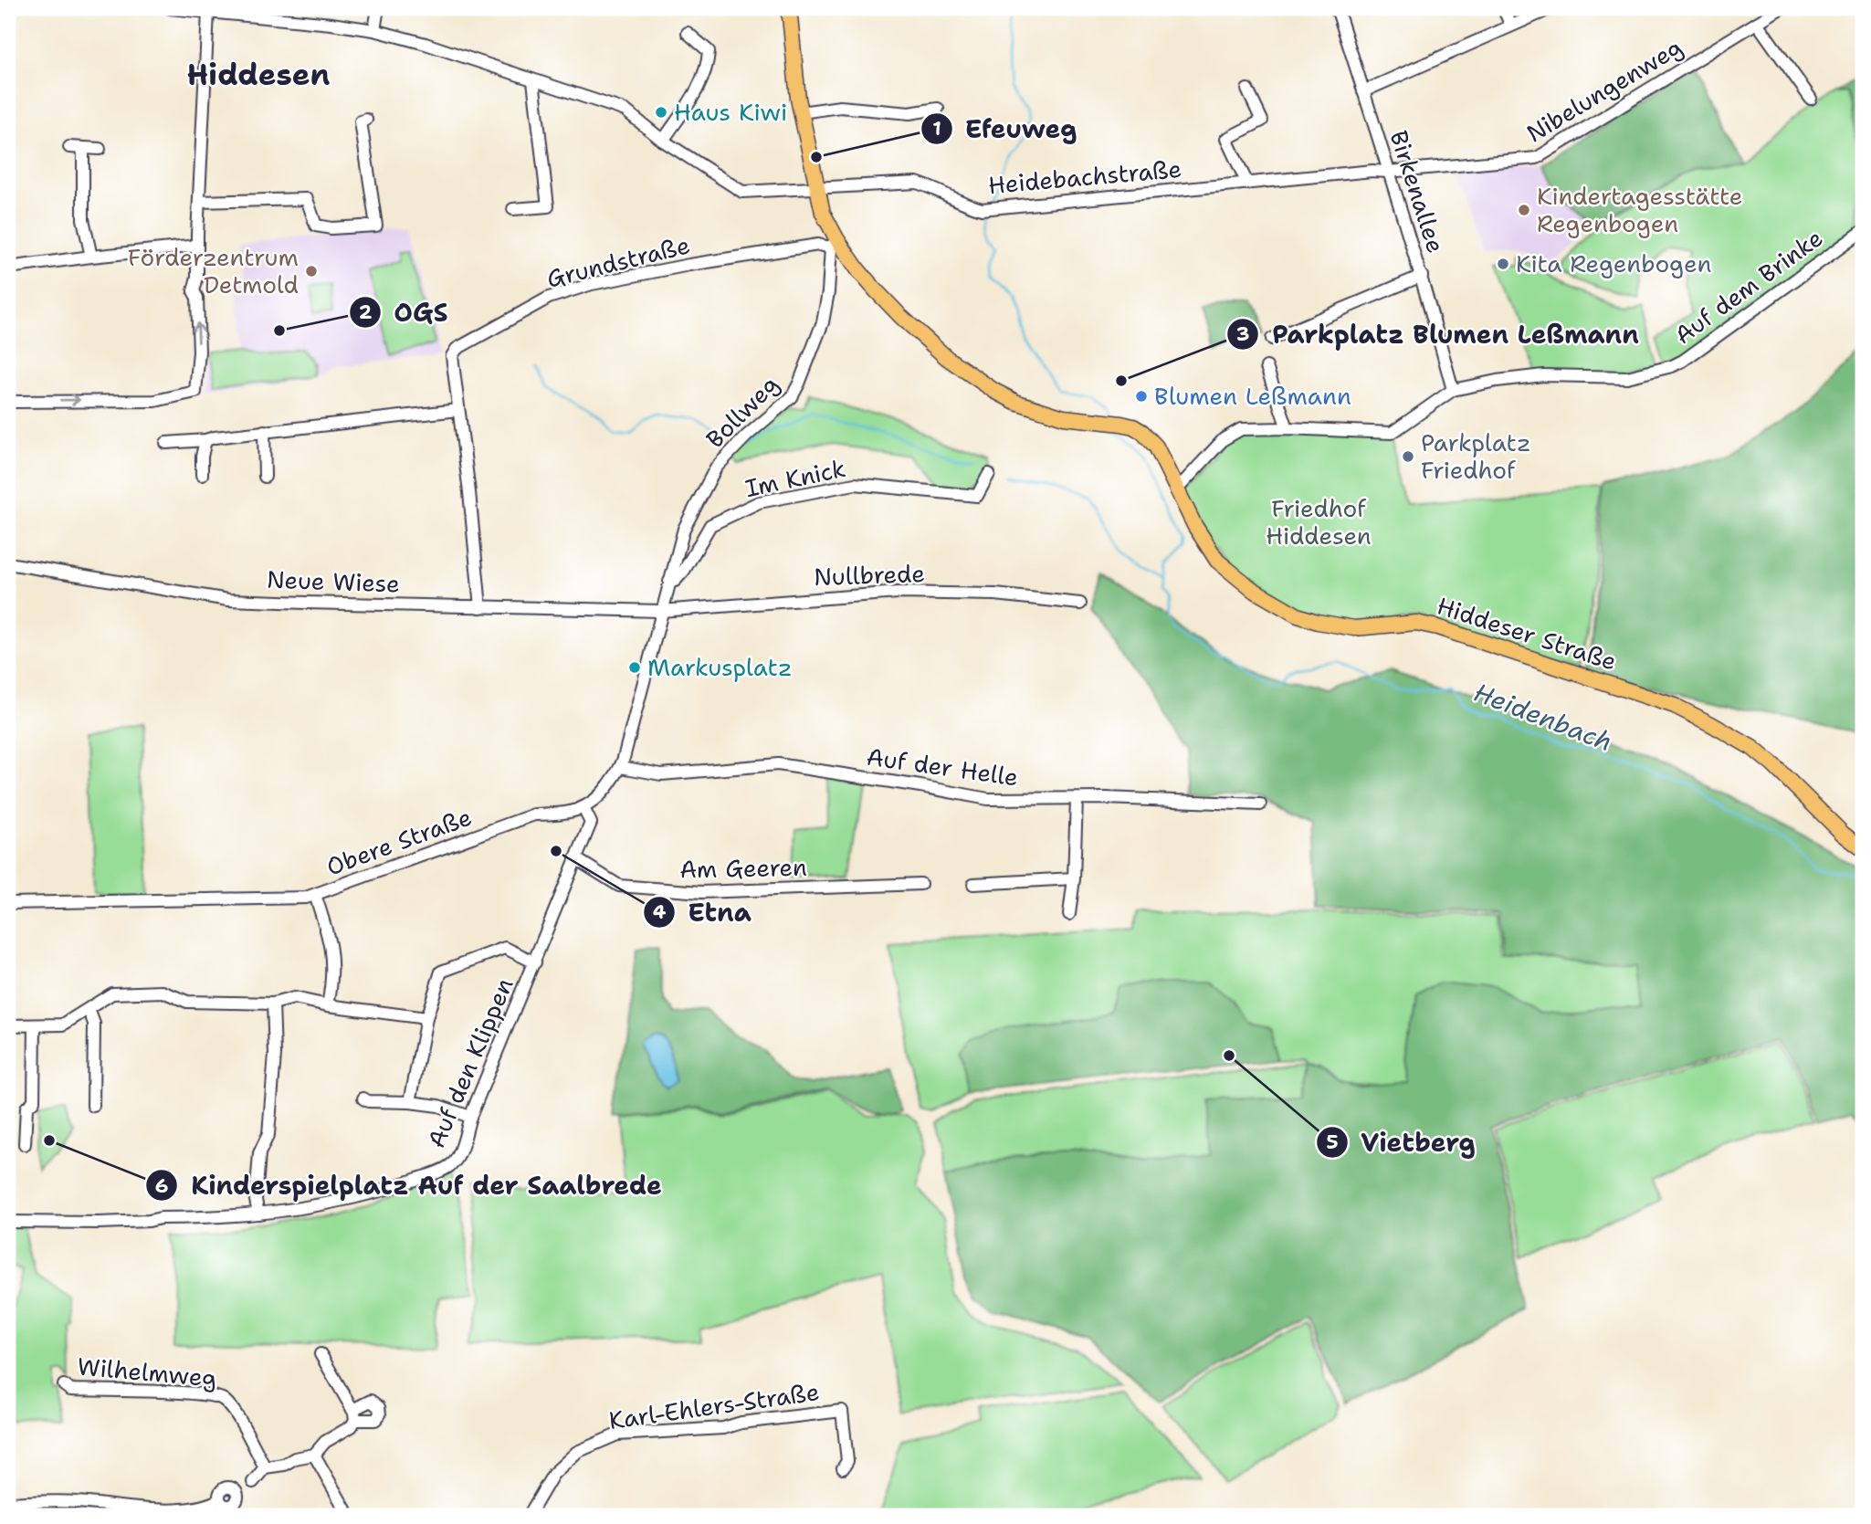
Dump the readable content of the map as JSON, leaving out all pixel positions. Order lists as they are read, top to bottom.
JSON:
{
  "streets": {
    "main road": ["Hiddeser Straße"],
    "street": [
      "Nibelungenweg",
      "Heidebachstraße",
      "Birkenallee",
      "Grundstraße",
      "Auf dem Brinke",
      "Bollweg",
      "Im Knick",
      "Nullbrede",
      "Neue Wiese",
      "Auf der Helle",
      "Obere Straße",
      "Am Geeren",
      "Auf den Klippen",
      "Wilhelmweg",
      "Karl-Ehlers-Straße"
    ]
  },
  "crossings": [
    ["Nibelungenweg", "Heidebachstraße"],
    ["Nibelungenweg", "Birkenallee"],
    ["Heidebachstraße", "Birkenallee"],
    ["Heidebachstraße", "Hiddeser Straße"],
    ["Birkenallee", "Auf dem Brinke"],
    ["Grundstraße", "Bollweg"],
    ["Grundstraße", "Neue Wiese"],
    ["Grundstraße", "Hiddeser Straße"],
    ["Auf dem Brinke", "Hiddeser Straße"],
    ["Bollweg", "Im Knick"],
    ["Bollweg", "Nullbrede"],
    ["Bollweg", "Neue Wiese"],
    ["Bollweg", "Hiddeser Straße"],
    ["Nullbrede", "Neue Wiese"],
    ["Obere Straße", "Auf den Klippen"],
    ["Am Geeren", "Auf den Klippen"]
  ],
  "districts": ["Hiddesen"],
  "water": ["Heidenbach"],
  "parks": ["Friedhof Hiddesen"],
  "places": [
    "Haus Kiwi",
    "Efeuweg",
    "Kindertagesstätte Regenbogen",
    "Kita Regenbogen",
    "Förderzentrum Detmold",
    "OGS",
    "Parkplatz Blumen Leßmann",
    "Blumen Leßmann",
    "Parkplatz Friedhof",
    "Markusplatz",
    "Etna",
    "Vietberg",
    "Kinderspielplatz Auf der Saalbrede"
  ]
}
